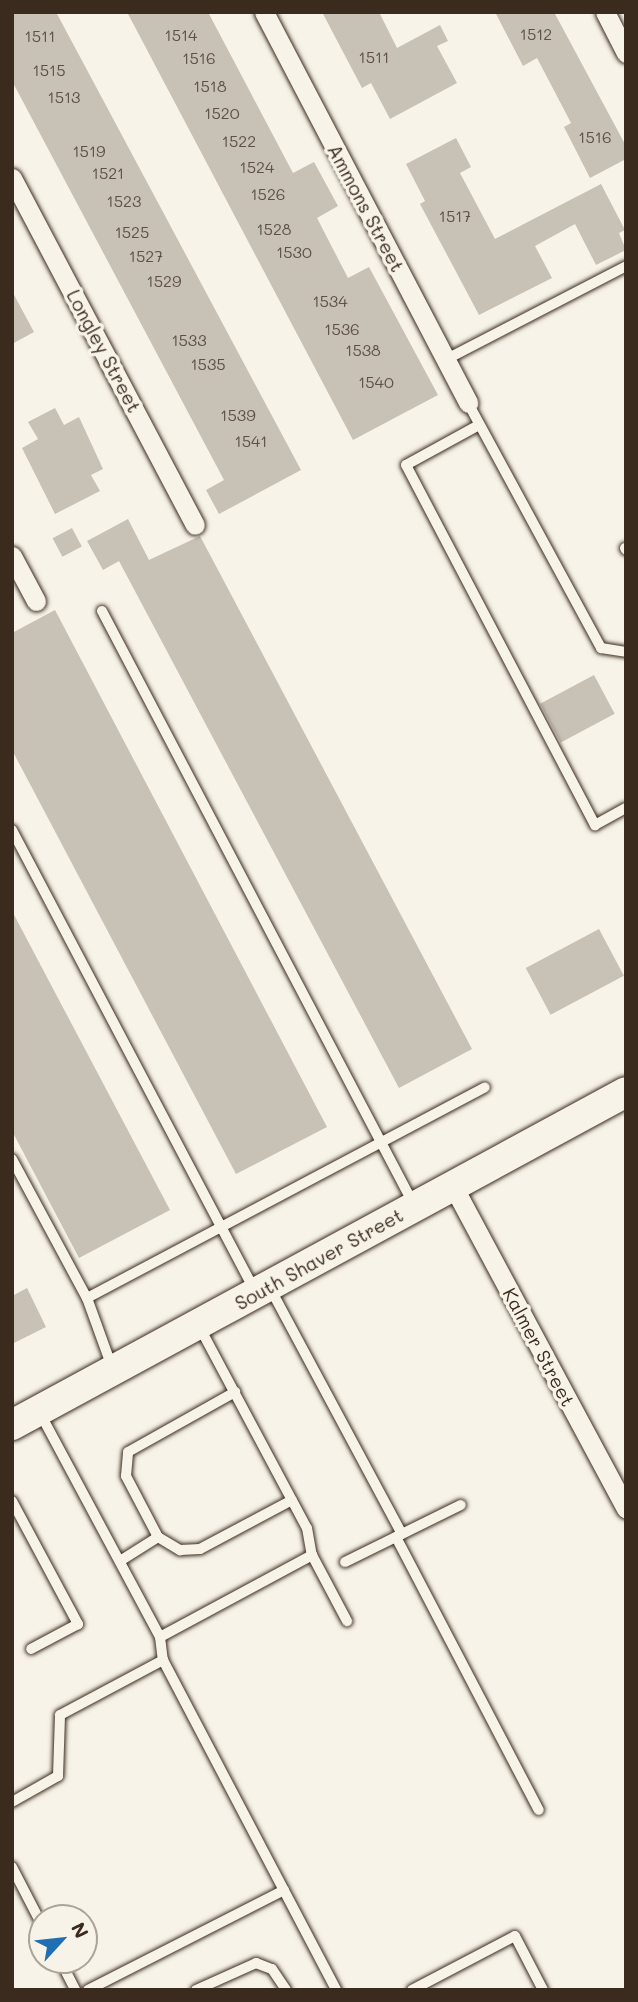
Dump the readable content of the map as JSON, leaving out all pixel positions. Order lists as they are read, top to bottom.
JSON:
{
  "streets": {
    "main road": ["South Shaver Street"],
    "street": ["Ammons Street", "Longley Street", "Kalmer Street"]
  },
  "crossings": [
    ["South Shaver Street", "Kalmer Street"]
  ],
  "house_numbers": [
    "1512",
    "1514",
    "1511",
    "1511",
    "1516",
    "1515",
    "1518",
    "1513",
    "1520",
    "1516",
    "1522",
    "1519",
    "1524",
    "1521",
    "1526",
    "1523",
    "1517",
    "1528",
    "1525",
    "1530",
    "1527",
    "1529",
    "1534",
    "1536",
    "1533",
    "1538",
    "1535",
    "1540",
    "1539",
    "1541"
  ],
  "north": "top right"
}
